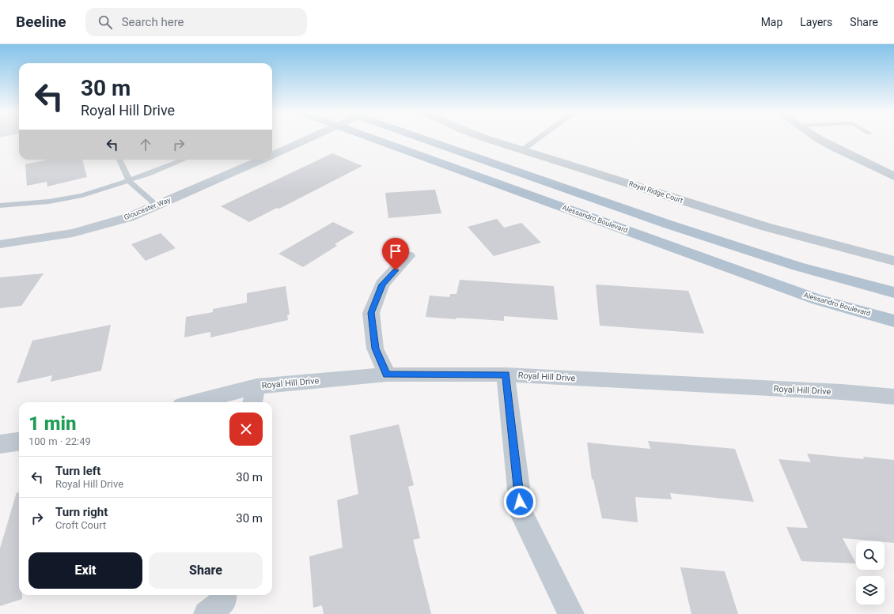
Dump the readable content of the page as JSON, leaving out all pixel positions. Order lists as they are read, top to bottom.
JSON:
{
  "streets": {
    "main road": ["Alessandro Boulevard"],
    "street": ["Royal Ridge Court", "Gloucester Way", "Royal Hill Drive"]
  },
  "page": {
    "header": "Beeline",
    "search": "Search here",
    "nav": ["Map", "Layers", "Share"],
    "turn": ["30 m", "Royal Hill Drive"],
    "heading": ["1 min", "100 m · 22:49"],
    "list": [
      {
        "name": "Turn left",
        "note": "Royal Hill Drive",
        "value": "30 m"
      },
      {
        "name": "Turn right",
        "note": "Croft Court",
        "value": "30 m"
      }
    ],
    "buttons": ["Exit", "Share"]
  }
}
